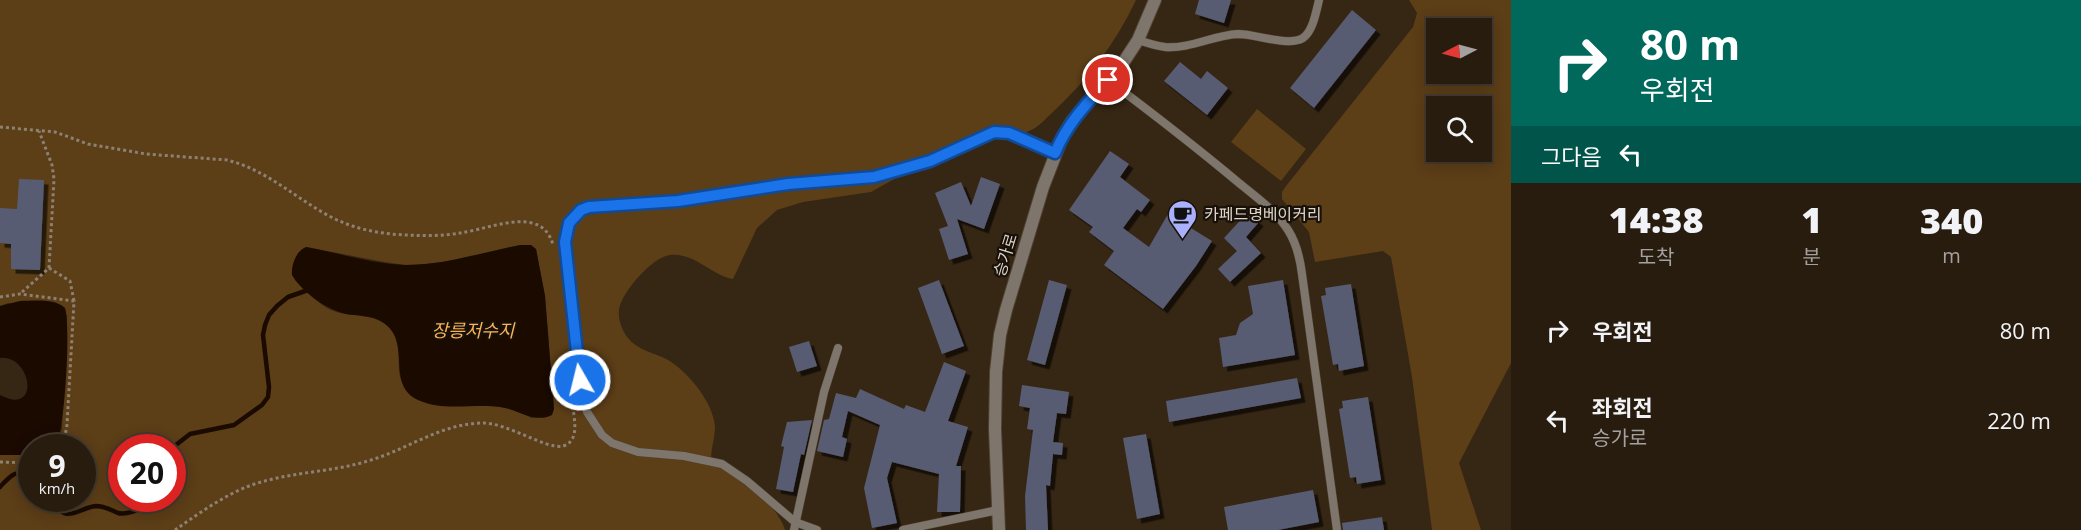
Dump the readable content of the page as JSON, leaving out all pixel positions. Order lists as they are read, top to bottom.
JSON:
{
  "streets": {
    "street": ["승가로"]
  },
  "water": ["장릉저수지"],
  "places": {
    "cafe": ["카페드명베이커리"]
  },
  "north": "left",
  "page": {
    "turn": ["80 m", "우회전"],
    "then": "그다음",
    "eta": [
      "14:38",
      "도착",
      "1",
      "분",
      "340",
      "m"
    ],
    "list": [
      {
        "name": "우회전",
        "value": "80 m"
      },
      {
        "name": "좌회전",
        "note": "승가로",
        "value": "220 m"
      }
    ],
    "speed": "9 km/h",
    "limit": "20"
  }
}
